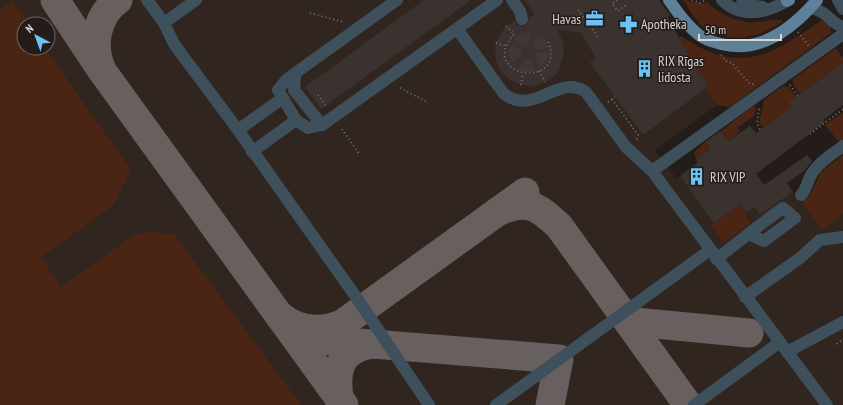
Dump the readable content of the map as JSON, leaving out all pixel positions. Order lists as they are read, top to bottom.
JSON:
{
  "places": {
    "office": ["Havas"],
    "pharmacy": ["Apotheka"],
    "building": ["RIX Rīgas lidosta", "RIX VIP"]
  },
  "scale_bar": "50 m",
  "north": "top left"
}
